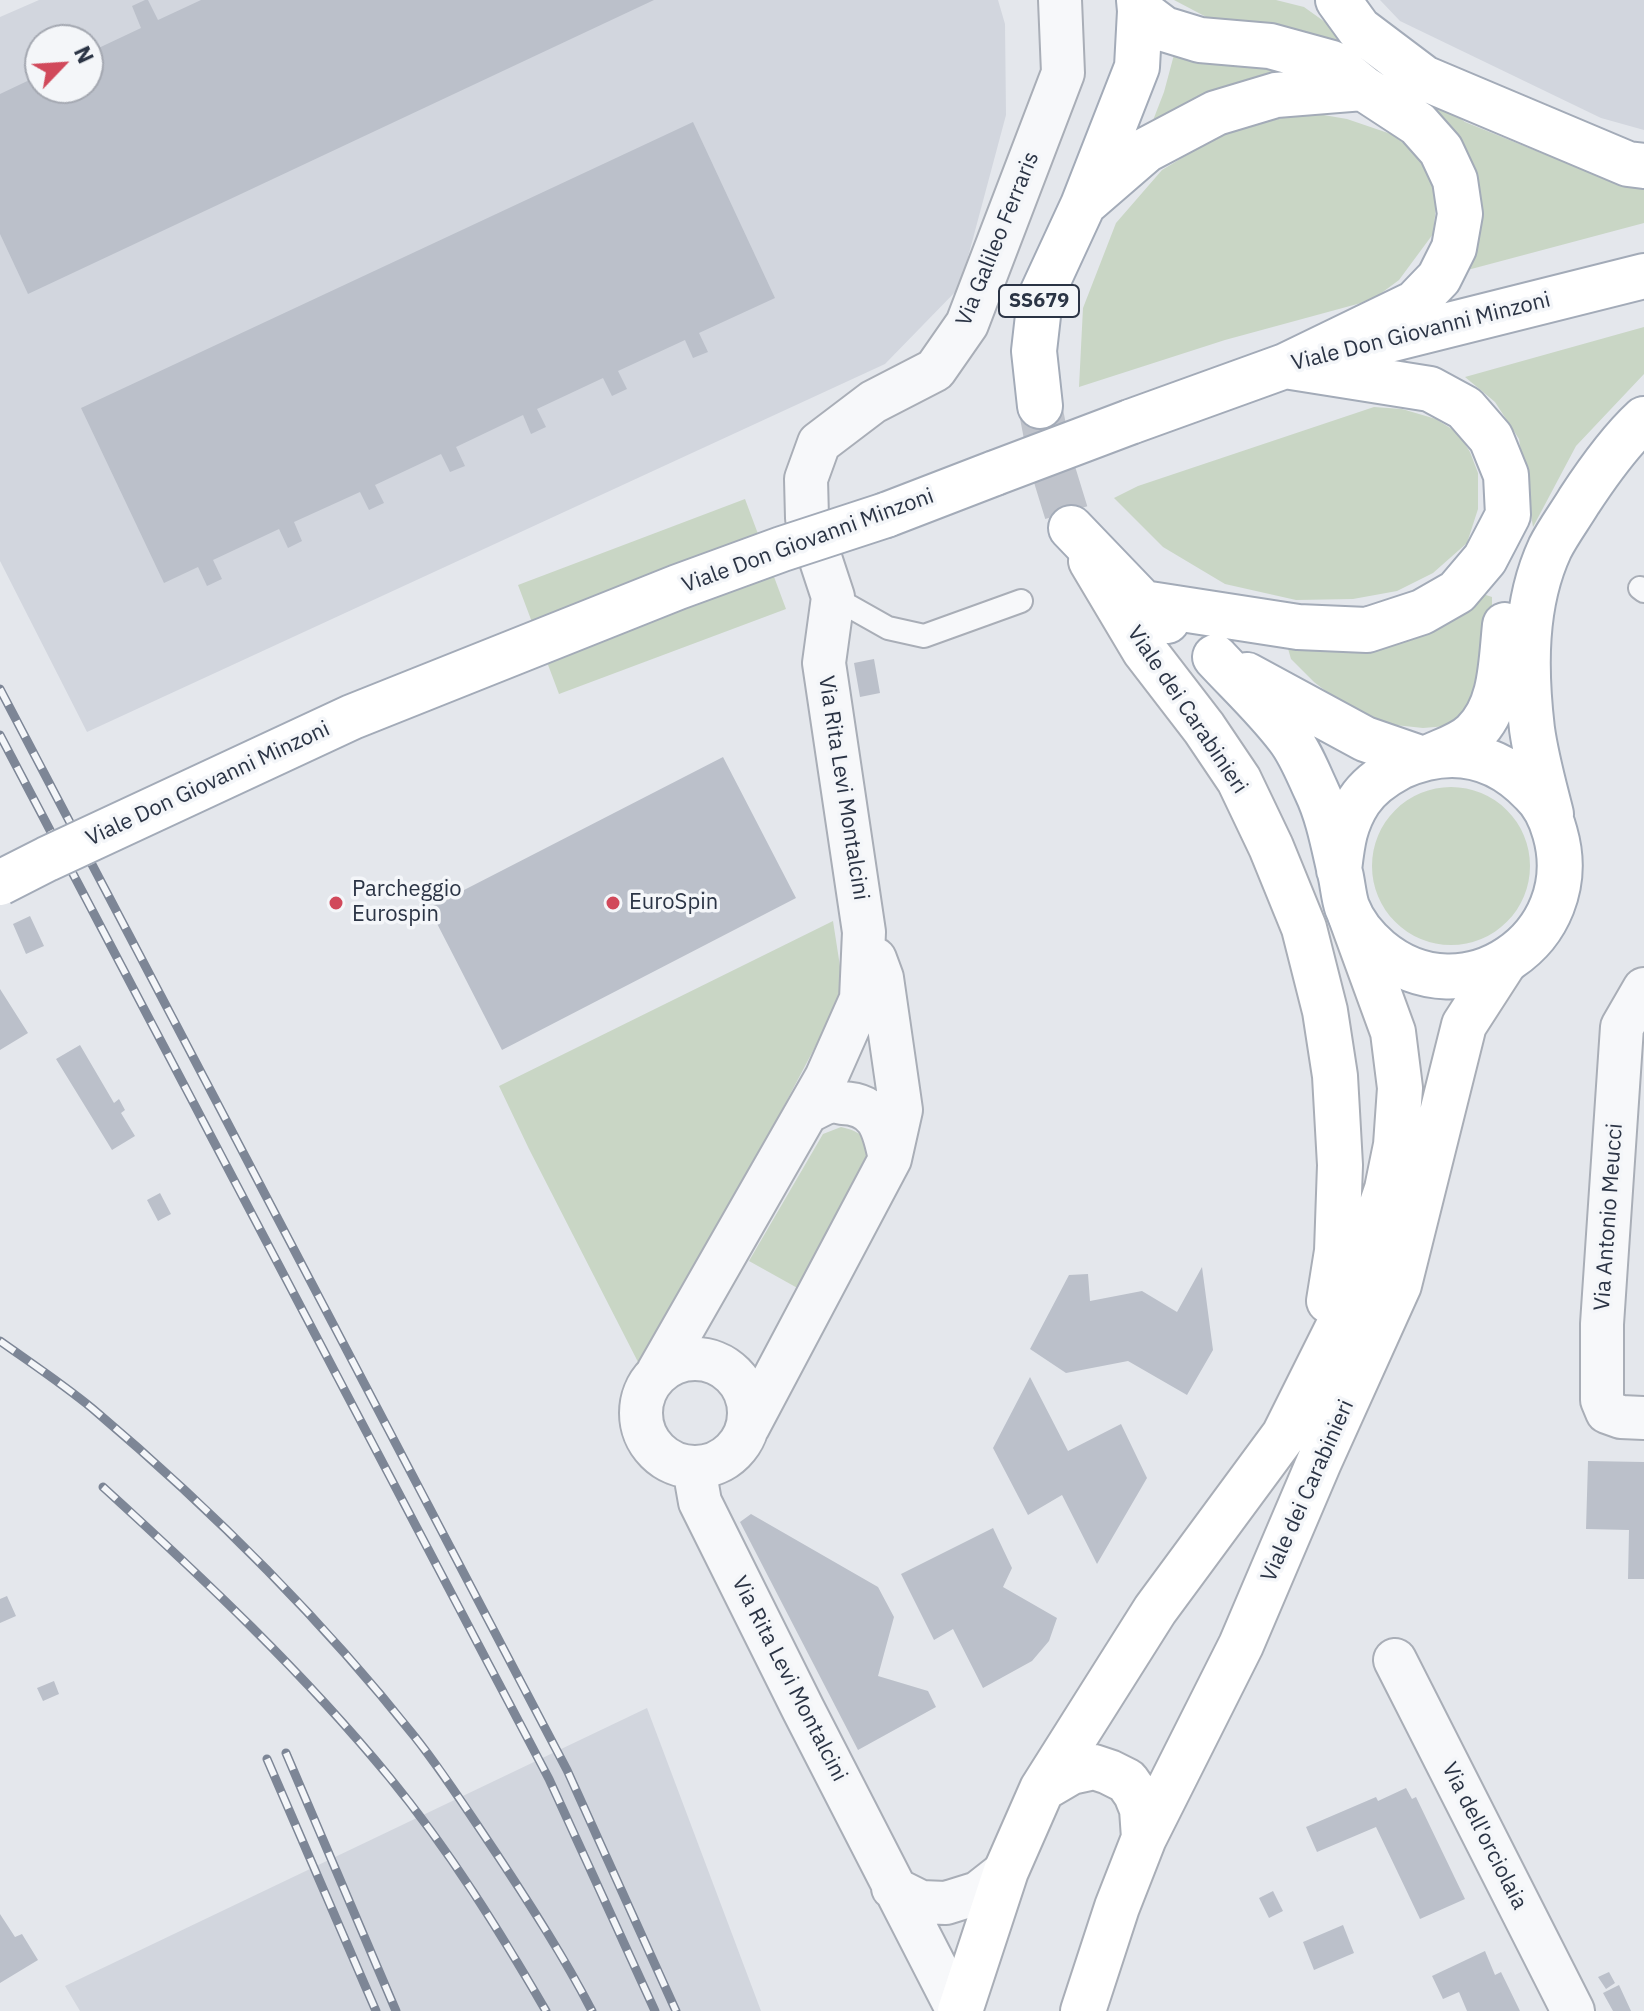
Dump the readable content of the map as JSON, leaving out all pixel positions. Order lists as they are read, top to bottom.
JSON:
{
  "streets": {
    "main road": ["SS679", "Viale Don Giovanni Minzoni", "Viale dei Carabinieri"],
    "street": [
      "Via Galileo Ferraris",
      "Via Rita Levi Montalcini",
      "Via Antonio Meucci",
      "Via dell'orciolaia"
    ]
  },
  "crossings": [
    ["Via Galileo Ferraris", "Via Rita Levi Montalcini"],
    ["Viale dei Carabinieri", "Via Rita Levi Montalcini"]
  ],
  "places": ["Parcheggio Eurospin", "EuroSpin"],
  "north": "top right"
}
